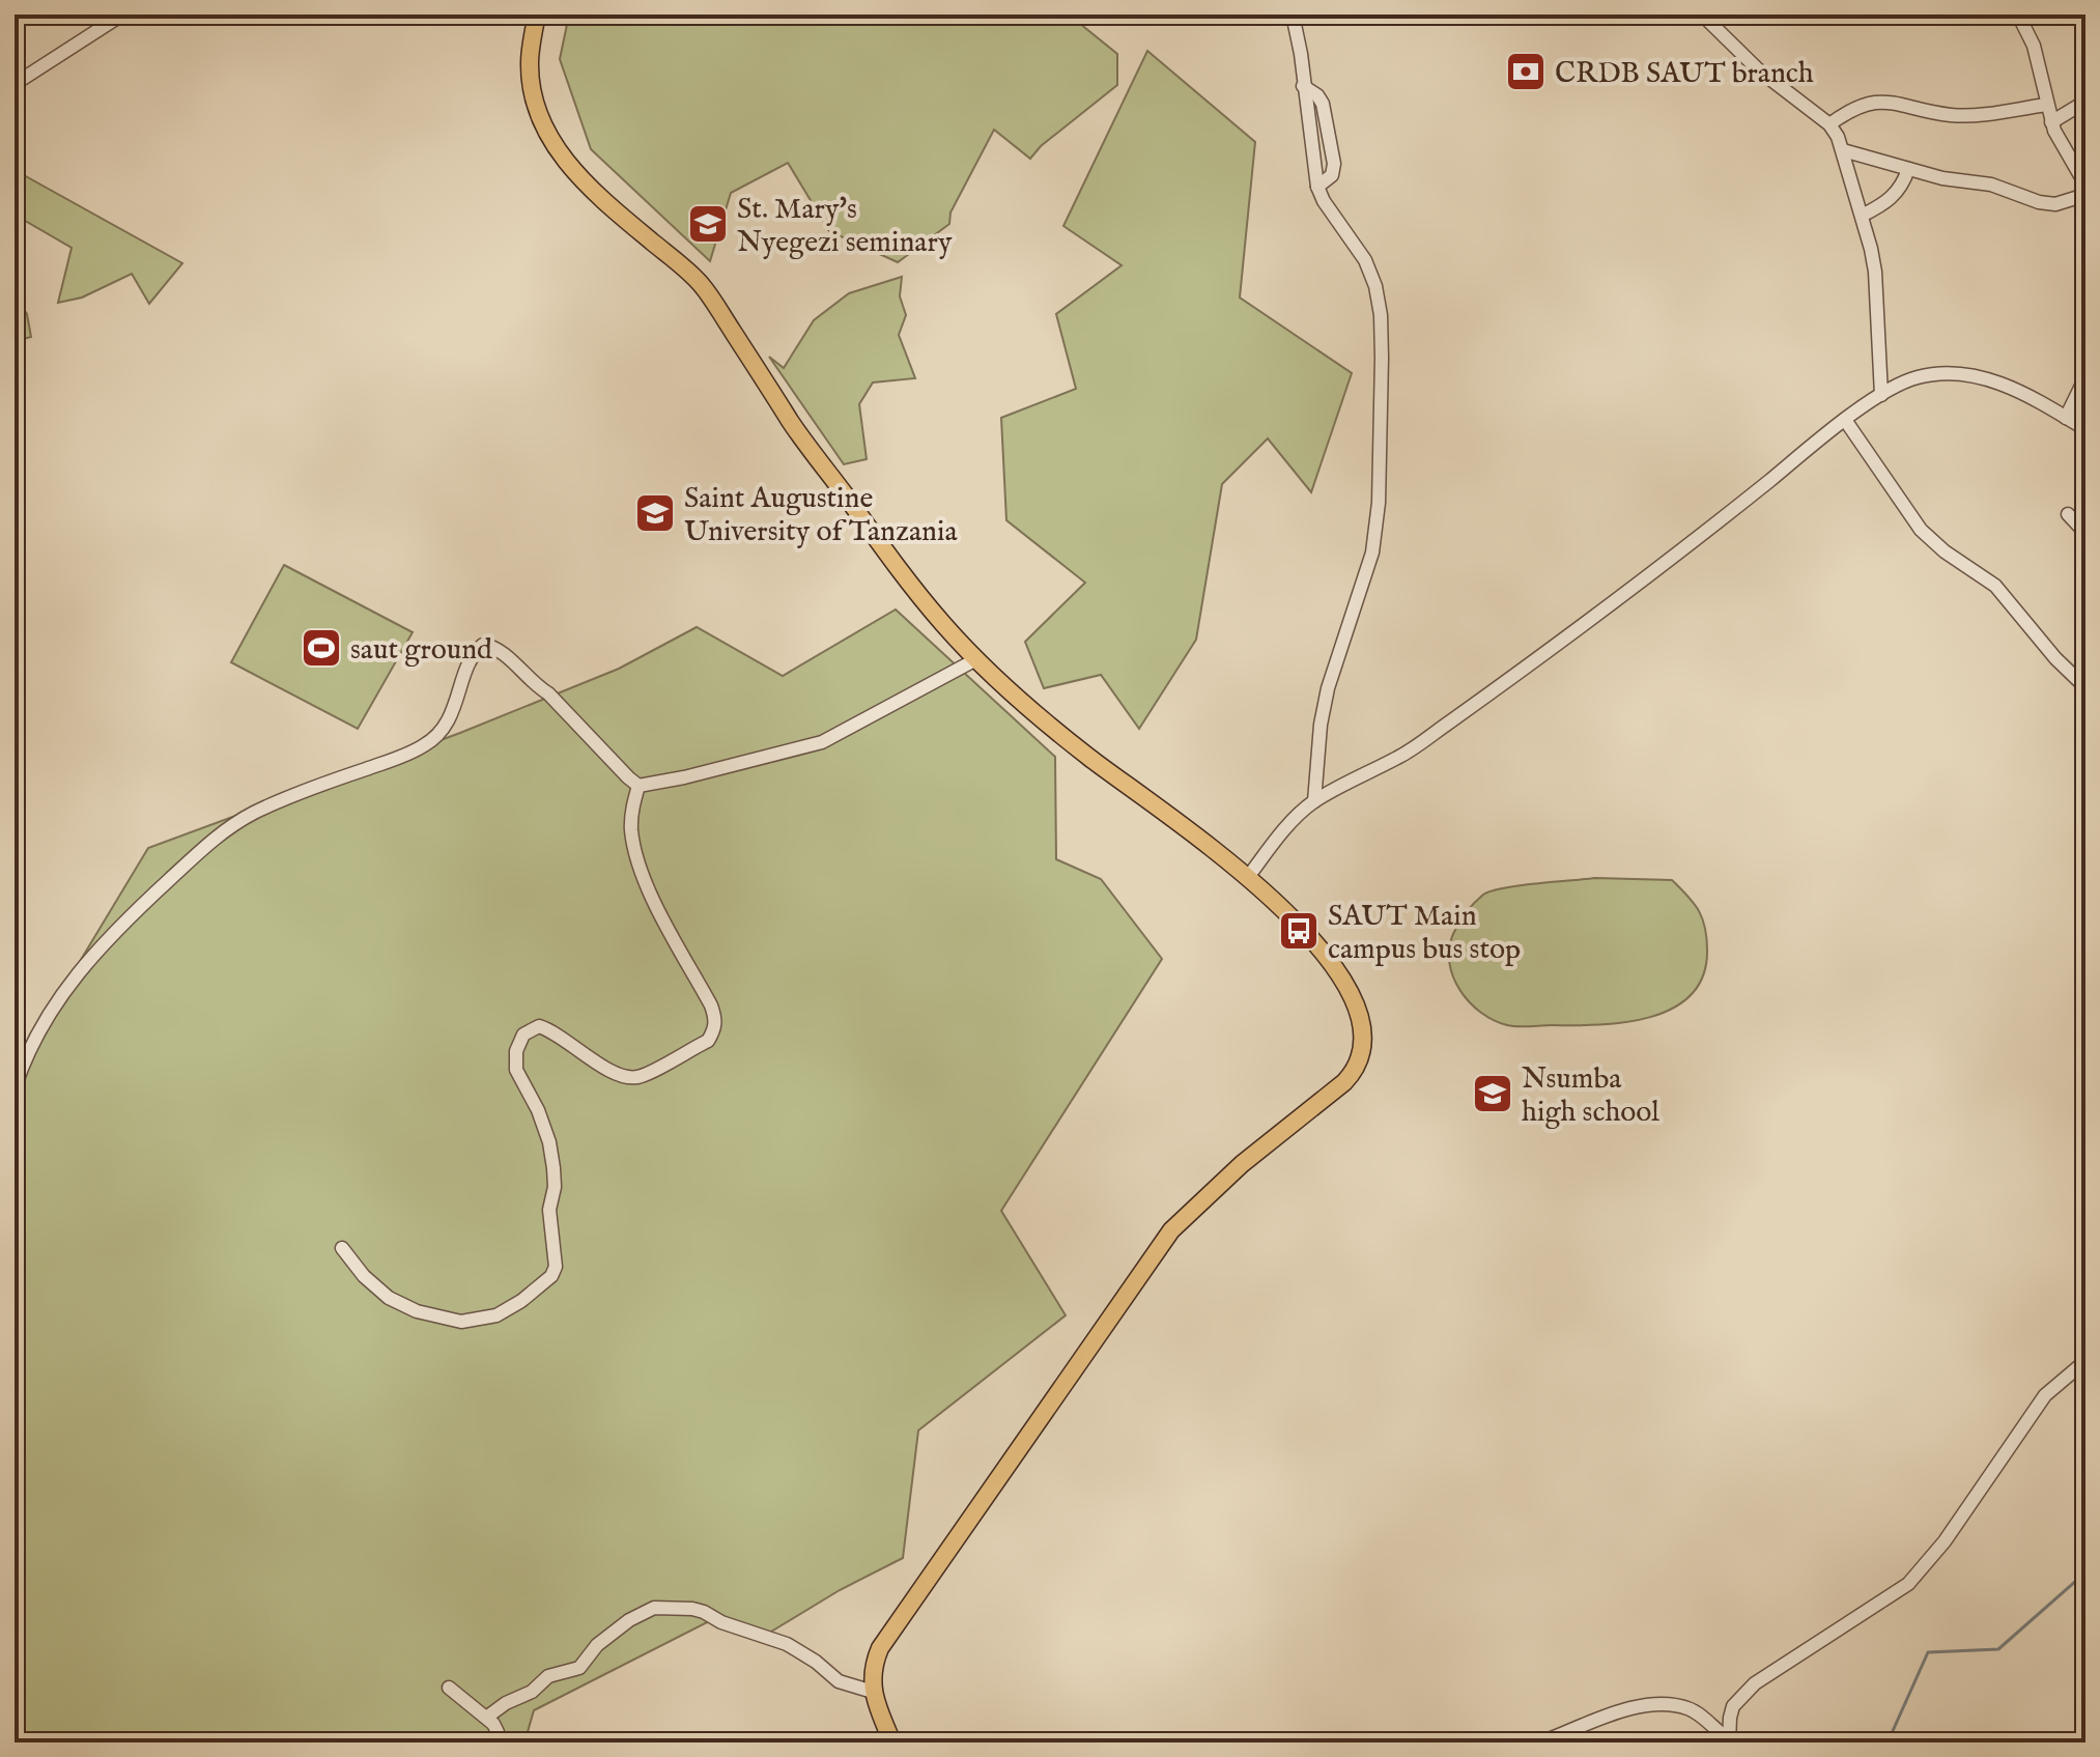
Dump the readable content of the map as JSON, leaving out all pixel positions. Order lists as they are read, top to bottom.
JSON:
{
  "places": {
    "bank": ["CRDB SAUT branch"],
    "school or university": ["St. Mary's Nyegezi seminary", "Saint Augustine University of Tanzania", "Nsumba high school"],
    "sports": ["saut ground"],
    "bus stop": ["SAUT Main campus bus stop"]
  }
}
